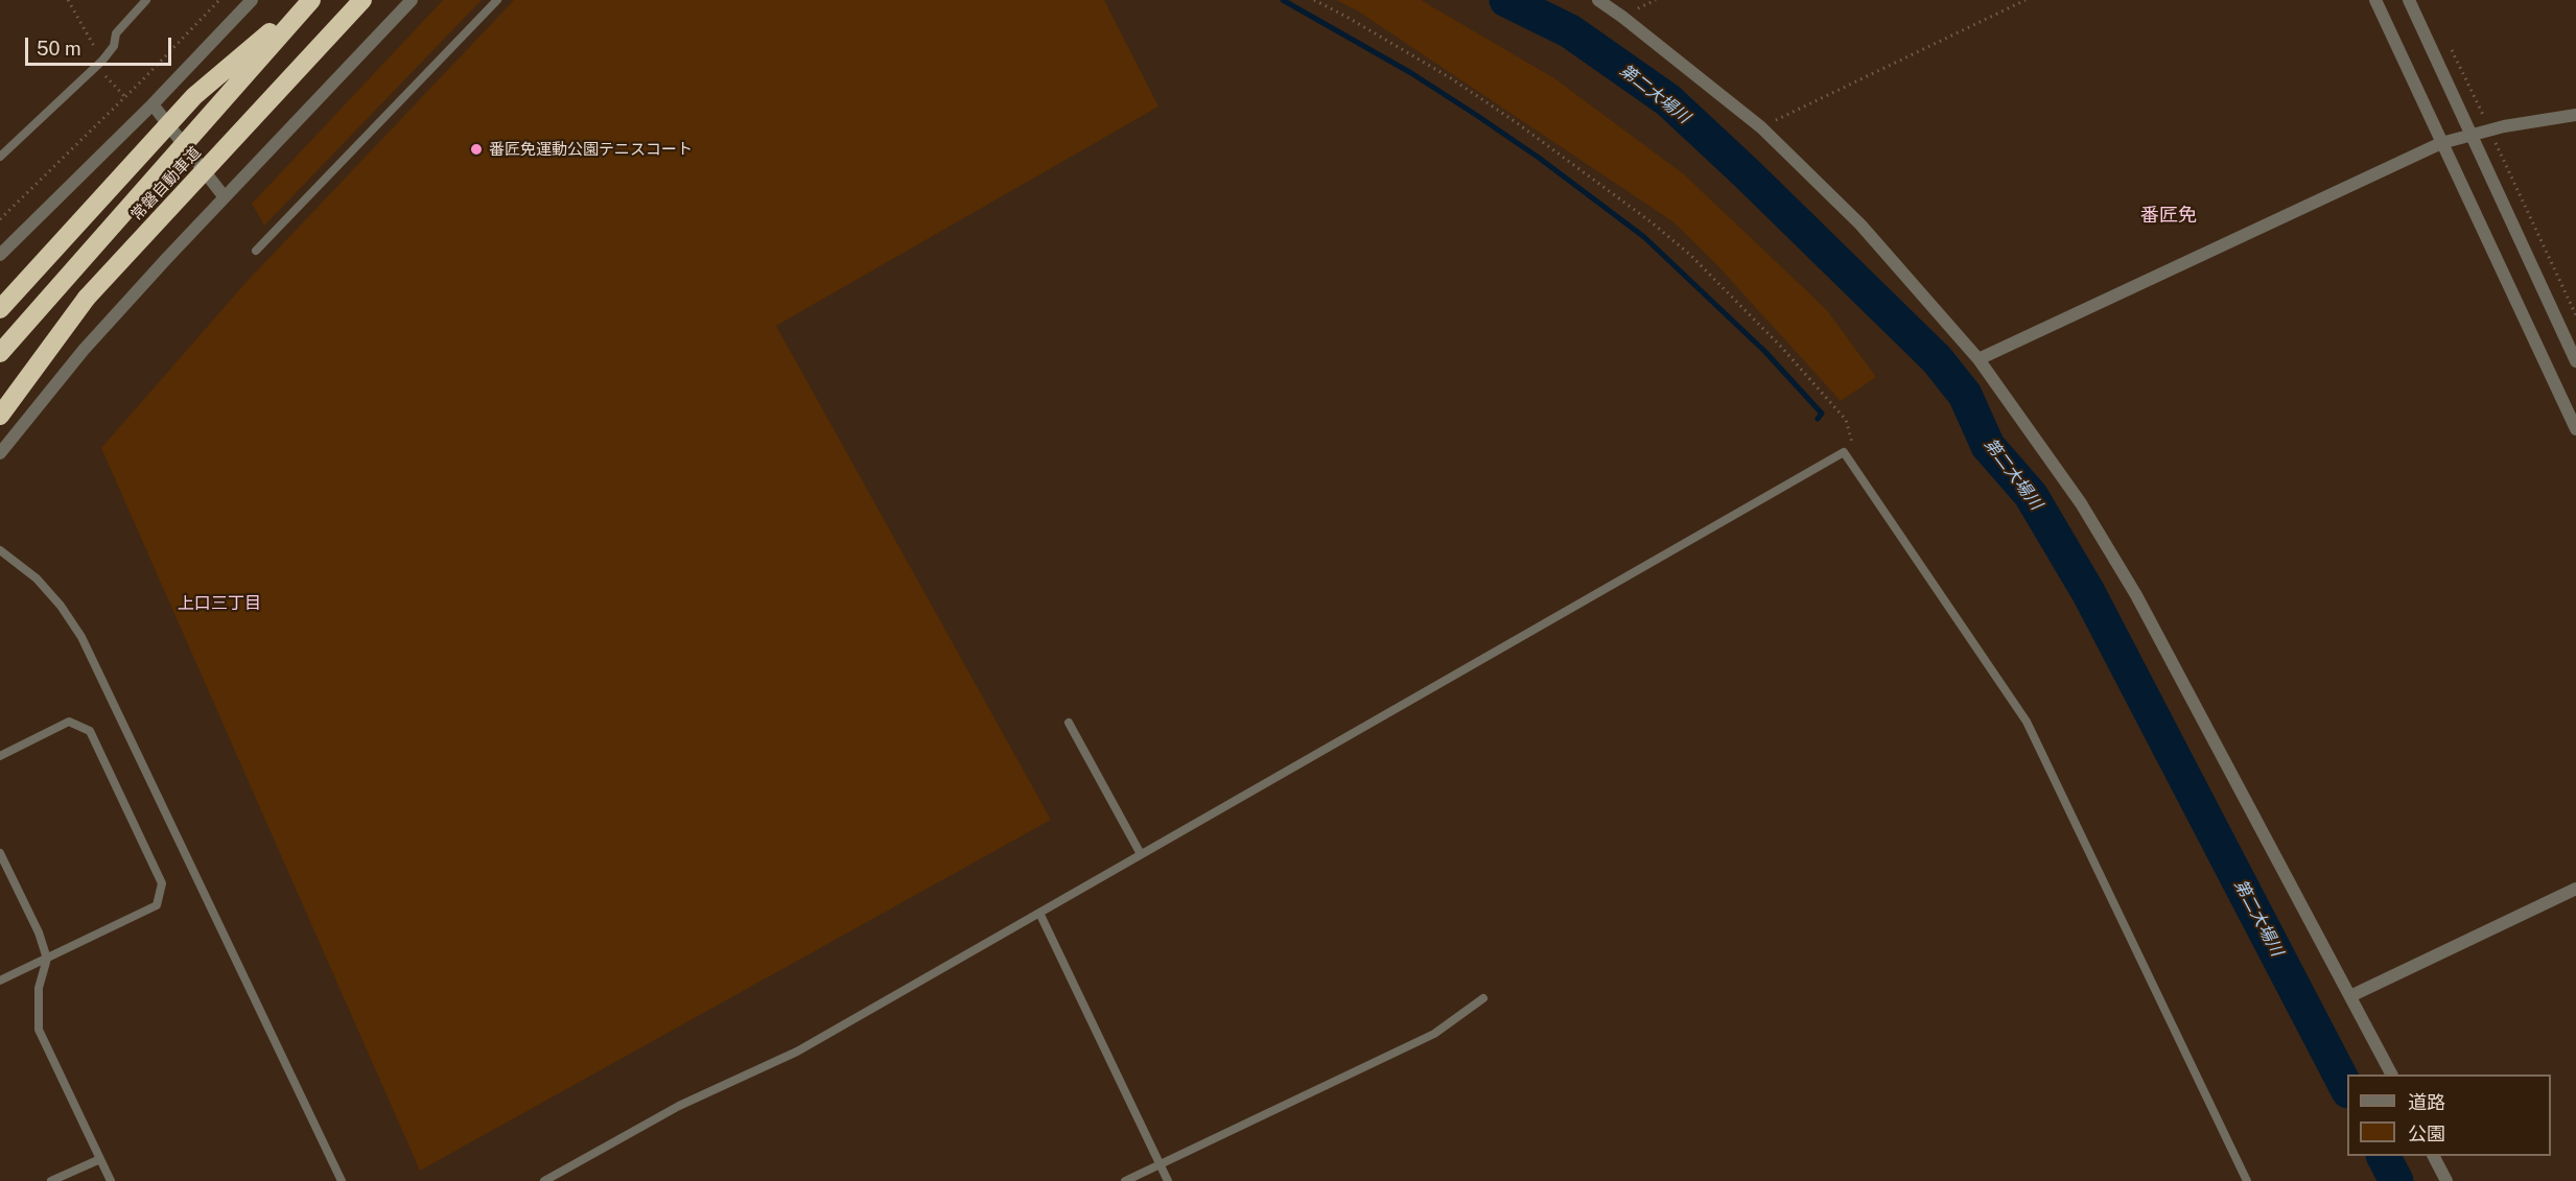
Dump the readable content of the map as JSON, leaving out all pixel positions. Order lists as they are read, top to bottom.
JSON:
{
  "streets": {
    "highway": ["常磐自動車道"]
  },
  "districts": ["番匠免", "上口三丁目"],
  "water": ["第二大場川"],
  "places": ["番匠免運動公園テニスコート"],
  "legend": ["道路", "公園"],
  "scale_bar": "50 m"
}
